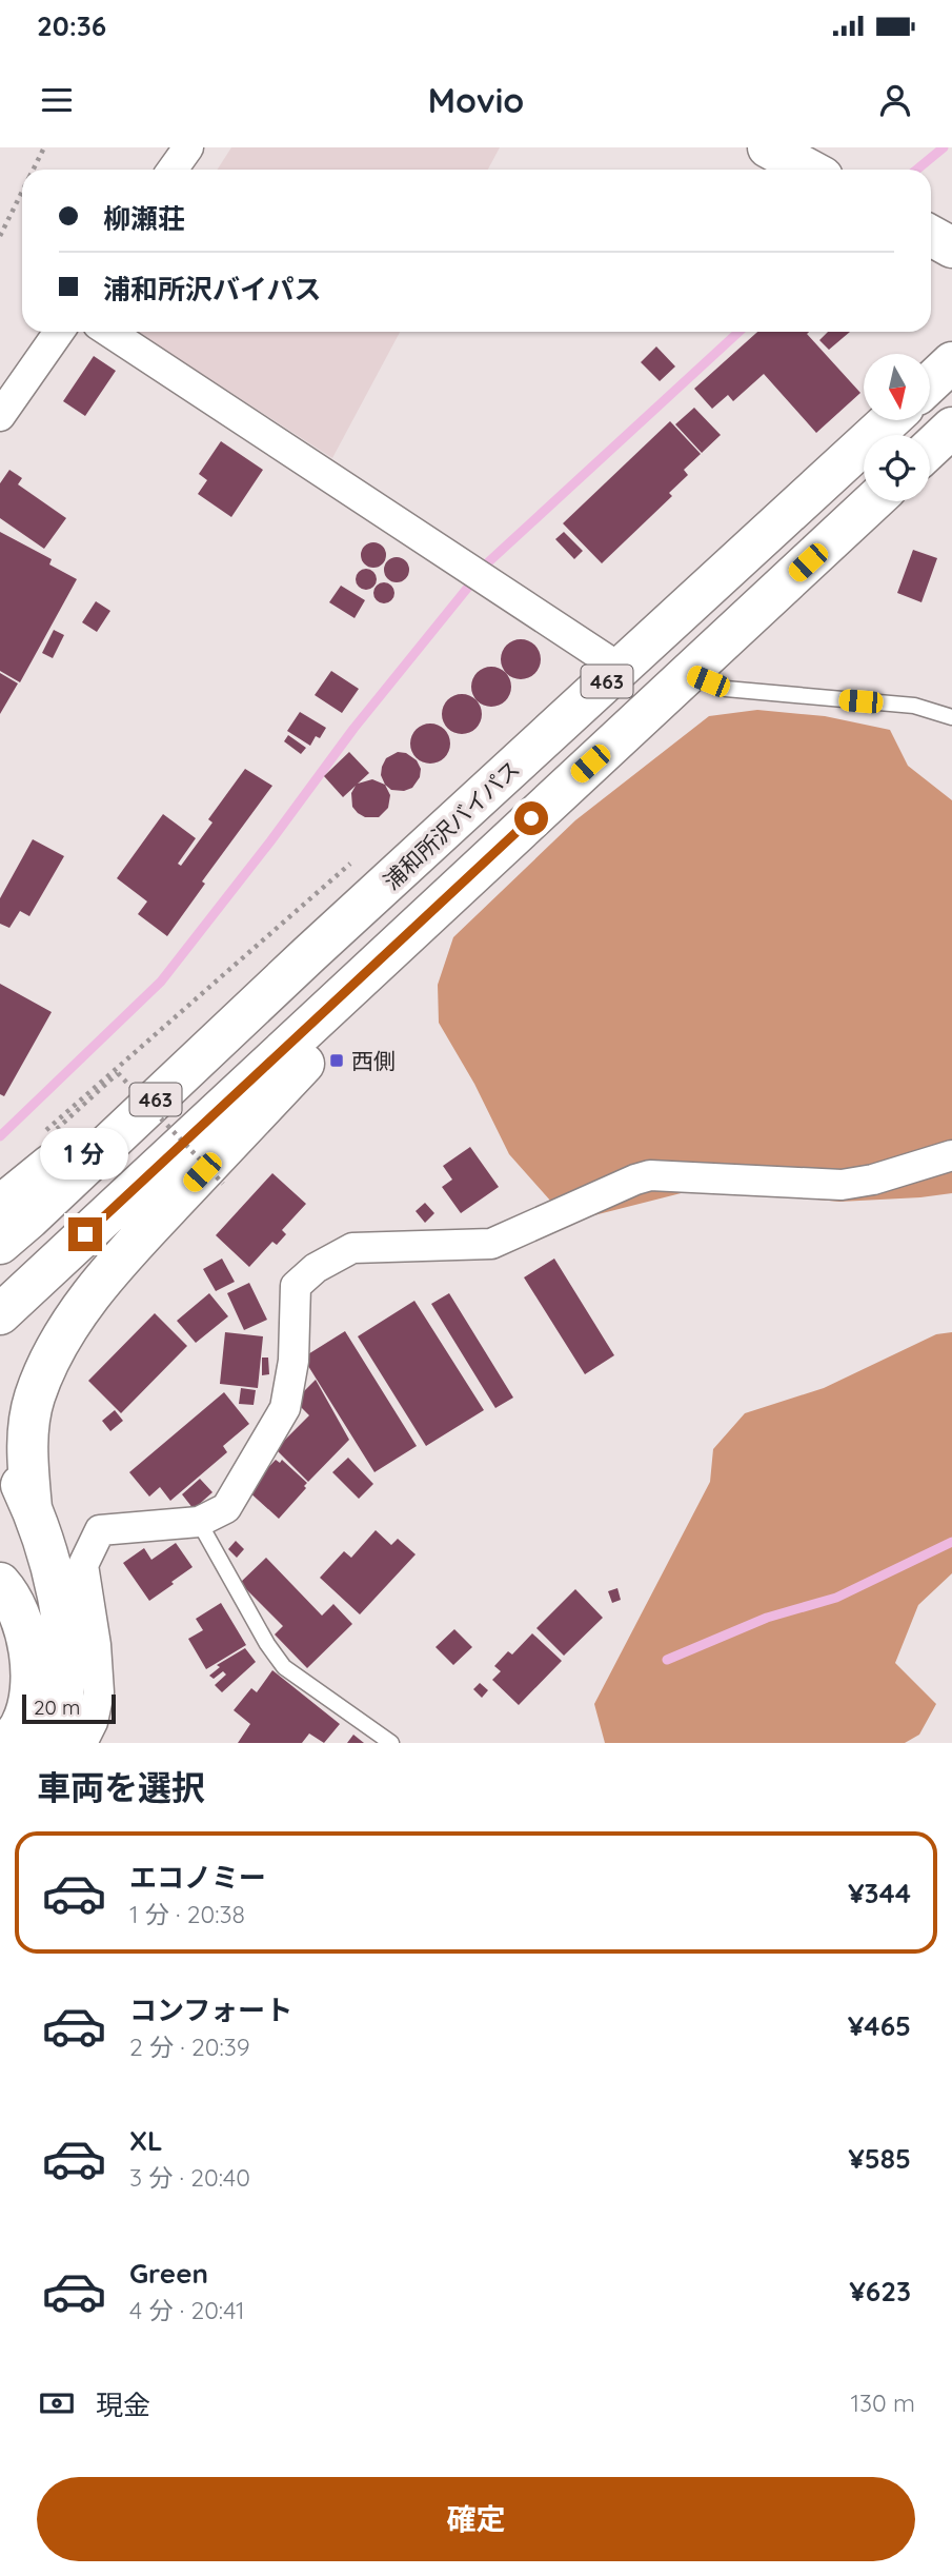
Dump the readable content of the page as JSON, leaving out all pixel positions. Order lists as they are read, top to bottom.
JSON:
{
  "streets": {
    "main road": ["463", "浦和所沢バイパス"]
  },
  "places": {
    "transit": ["西側"]
  },
  "scale_bar": "20 m",
  "north": "bottom",
  "page": {
    "status": "20:36",
    "header": "Movio",
    "banner": ["柳瀬荘", "浦和所沢バイパス"],
    "bubble": "1 分",
    "scale": "20 m",
    "heading": "車両を選択",
    "list": [
      {
        "name": "エコノミー",
        "note": "1 分 · 20:38",
        "value": "¥344"
      },
      {
        "name": "コンフォート",
        "note": "2 分 · 20:39",
        "value": "¥465"
      },
      {
        "name": "XL",
        "note": "3 分 · 20:40",
        "value": "¥585"
      },
      {
        "name": "Green",
        "note": "4 分 · 20:41",
        "value": "¥623"
      }
    ],
    "pay": ["現金", "130 m"],
    "buttons": "確定"
  }
}
